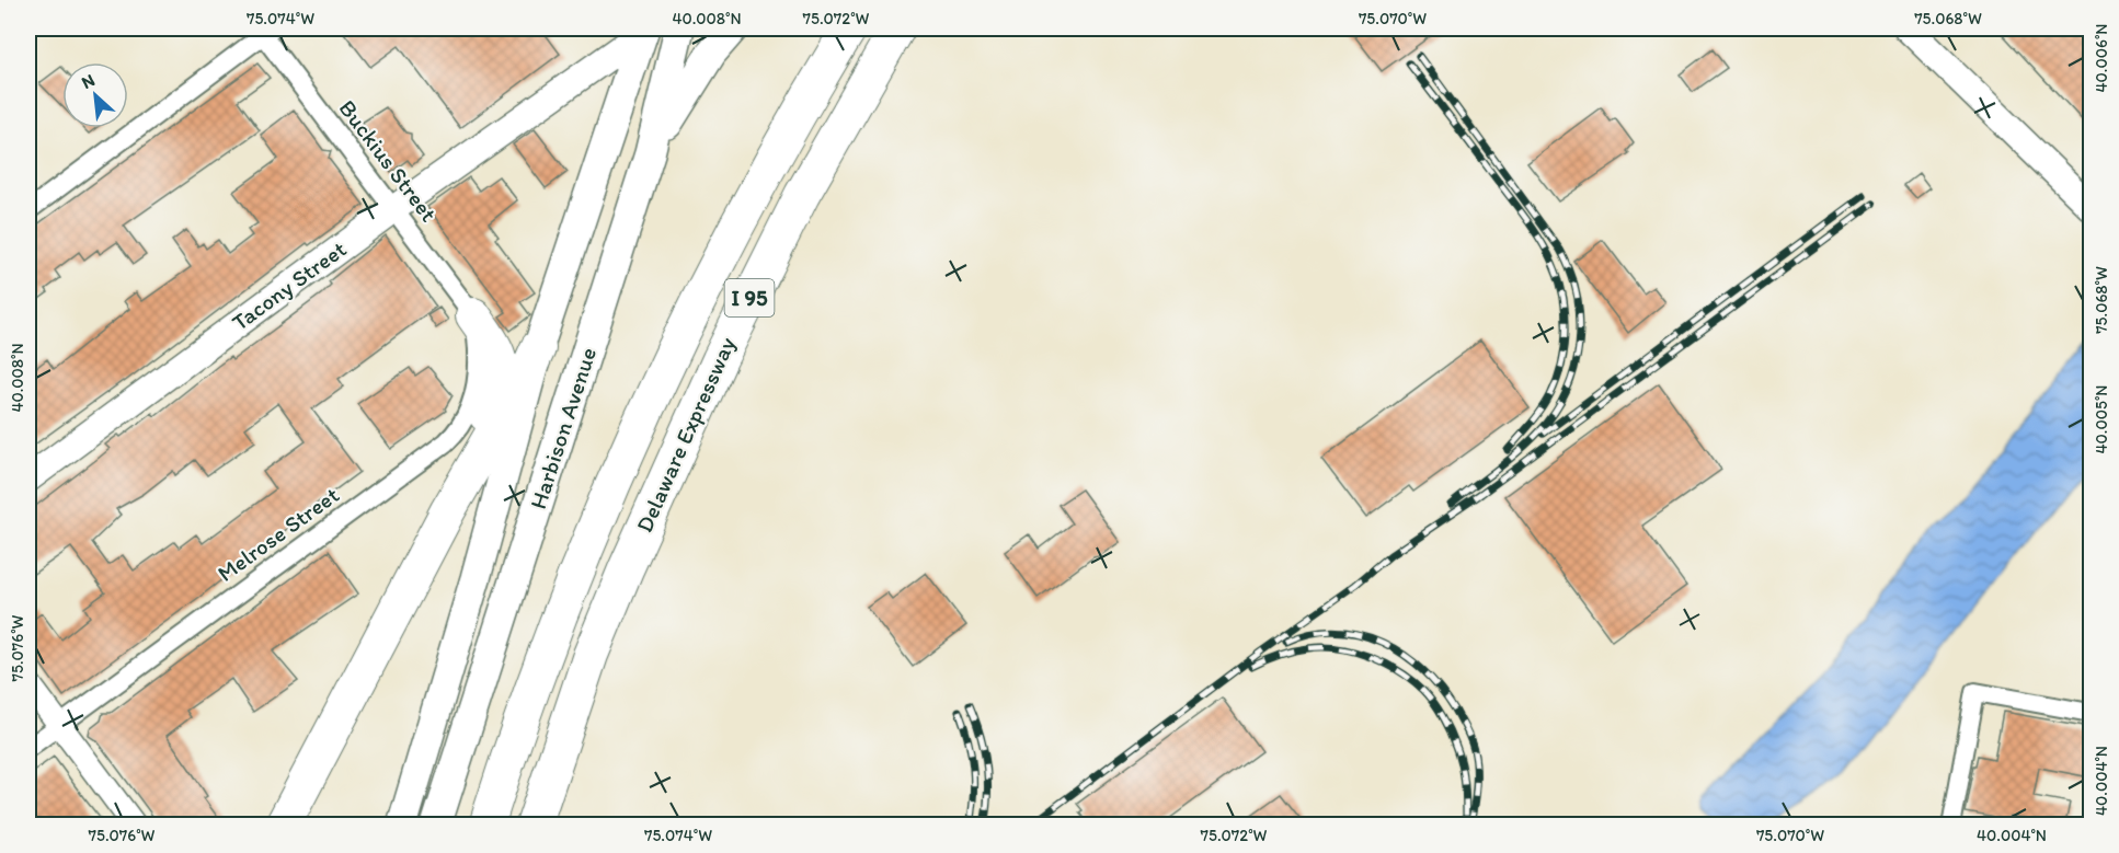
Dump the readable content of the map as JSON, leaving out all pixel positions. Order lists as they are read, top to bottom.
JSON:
{
  "streets": {
    "highway": ["I 95", "Delaware Expressway"],
    "main road": ["Tacony Street", "Harbison Avenue"],
    "street": ["Buckius Street", "Melrose Street"]
  },
  "crossings": [
    ["Buckius Street", "Tacony Street"],
    ["Buckius Street", "Melrose Street"],
    ["Tacony Street", "Harbison Avenue"]
  ],
  "north": "top left",
  "coordinates": [
    "75.074°W",
    "40.008°N",
    "75.072°W",
    "75.070°W",
    "75.068°W",
    "40.006°N",
    "40.005°N",
    "75.076°W",
    "40.004°N"
  ]
}
